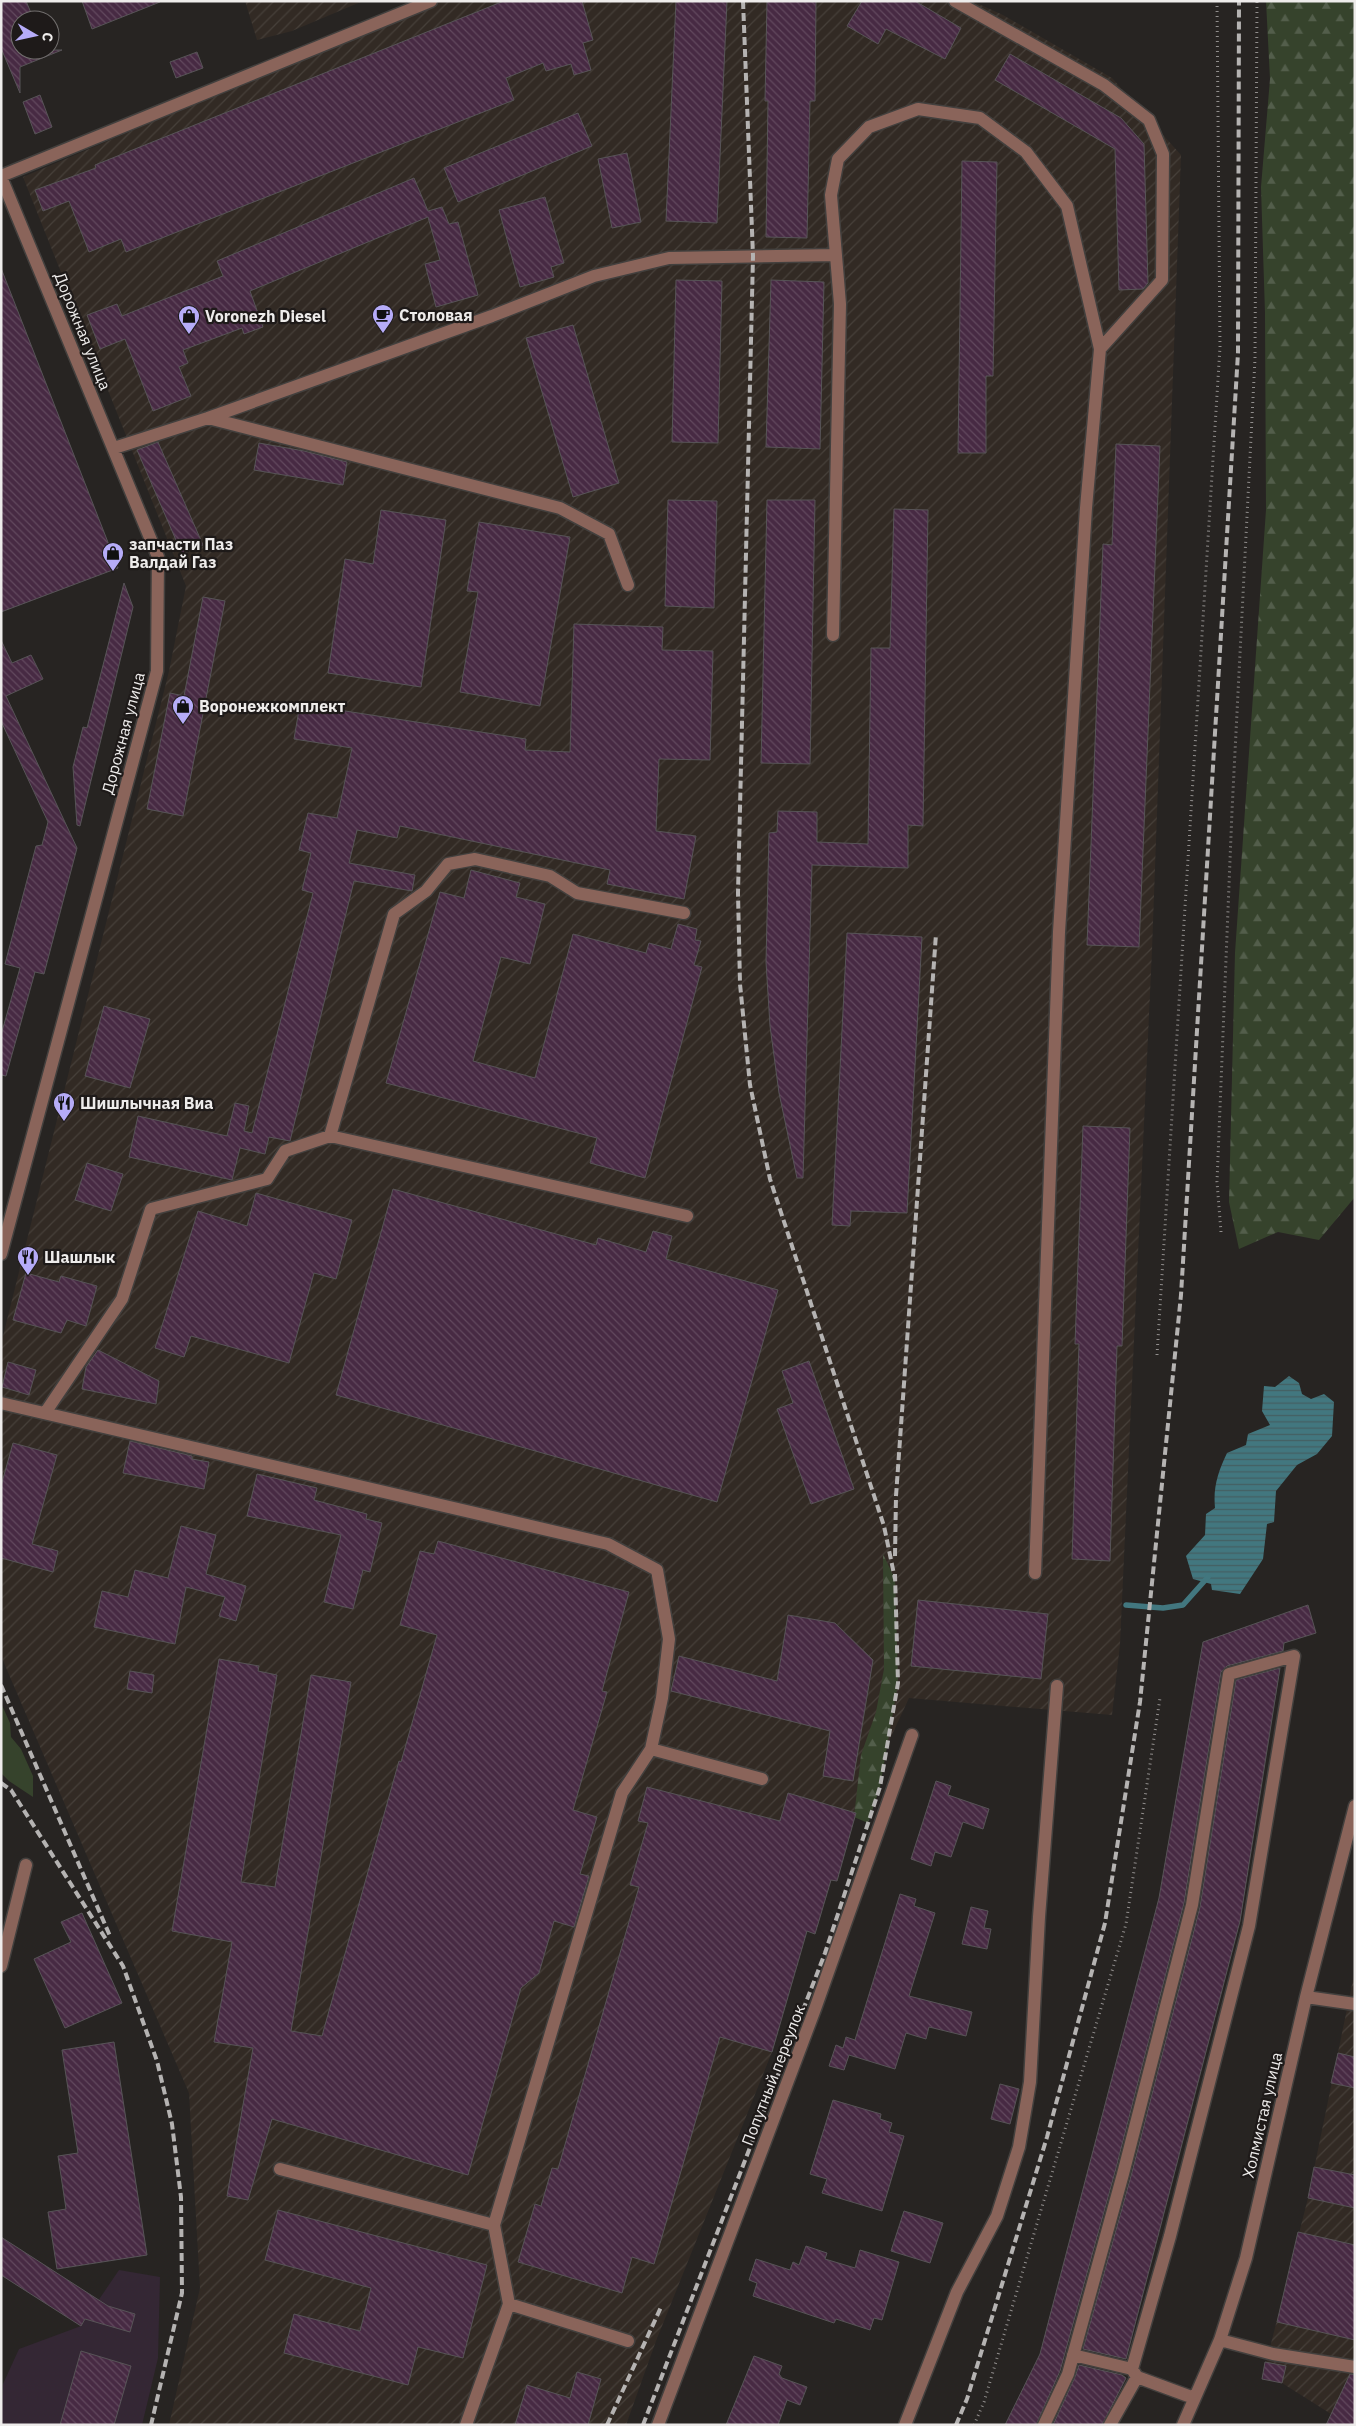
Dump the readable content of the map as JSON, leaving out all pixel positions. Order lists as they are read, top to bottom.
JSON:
{
  "streets": {
    "street": ["Дорожная улица", "Попутный переулок", "Холмистая улица"]
  },
  "places": {
    "cafe": ["Столовая"],
    "shop": ["Voronezh Diesel", "запчасти Паз Валдай Газ", "Воронежкомплект"],
    "restaurant": ["Шишлычная Виа", "Шашлык"]
  },
  "north": "right"
}
